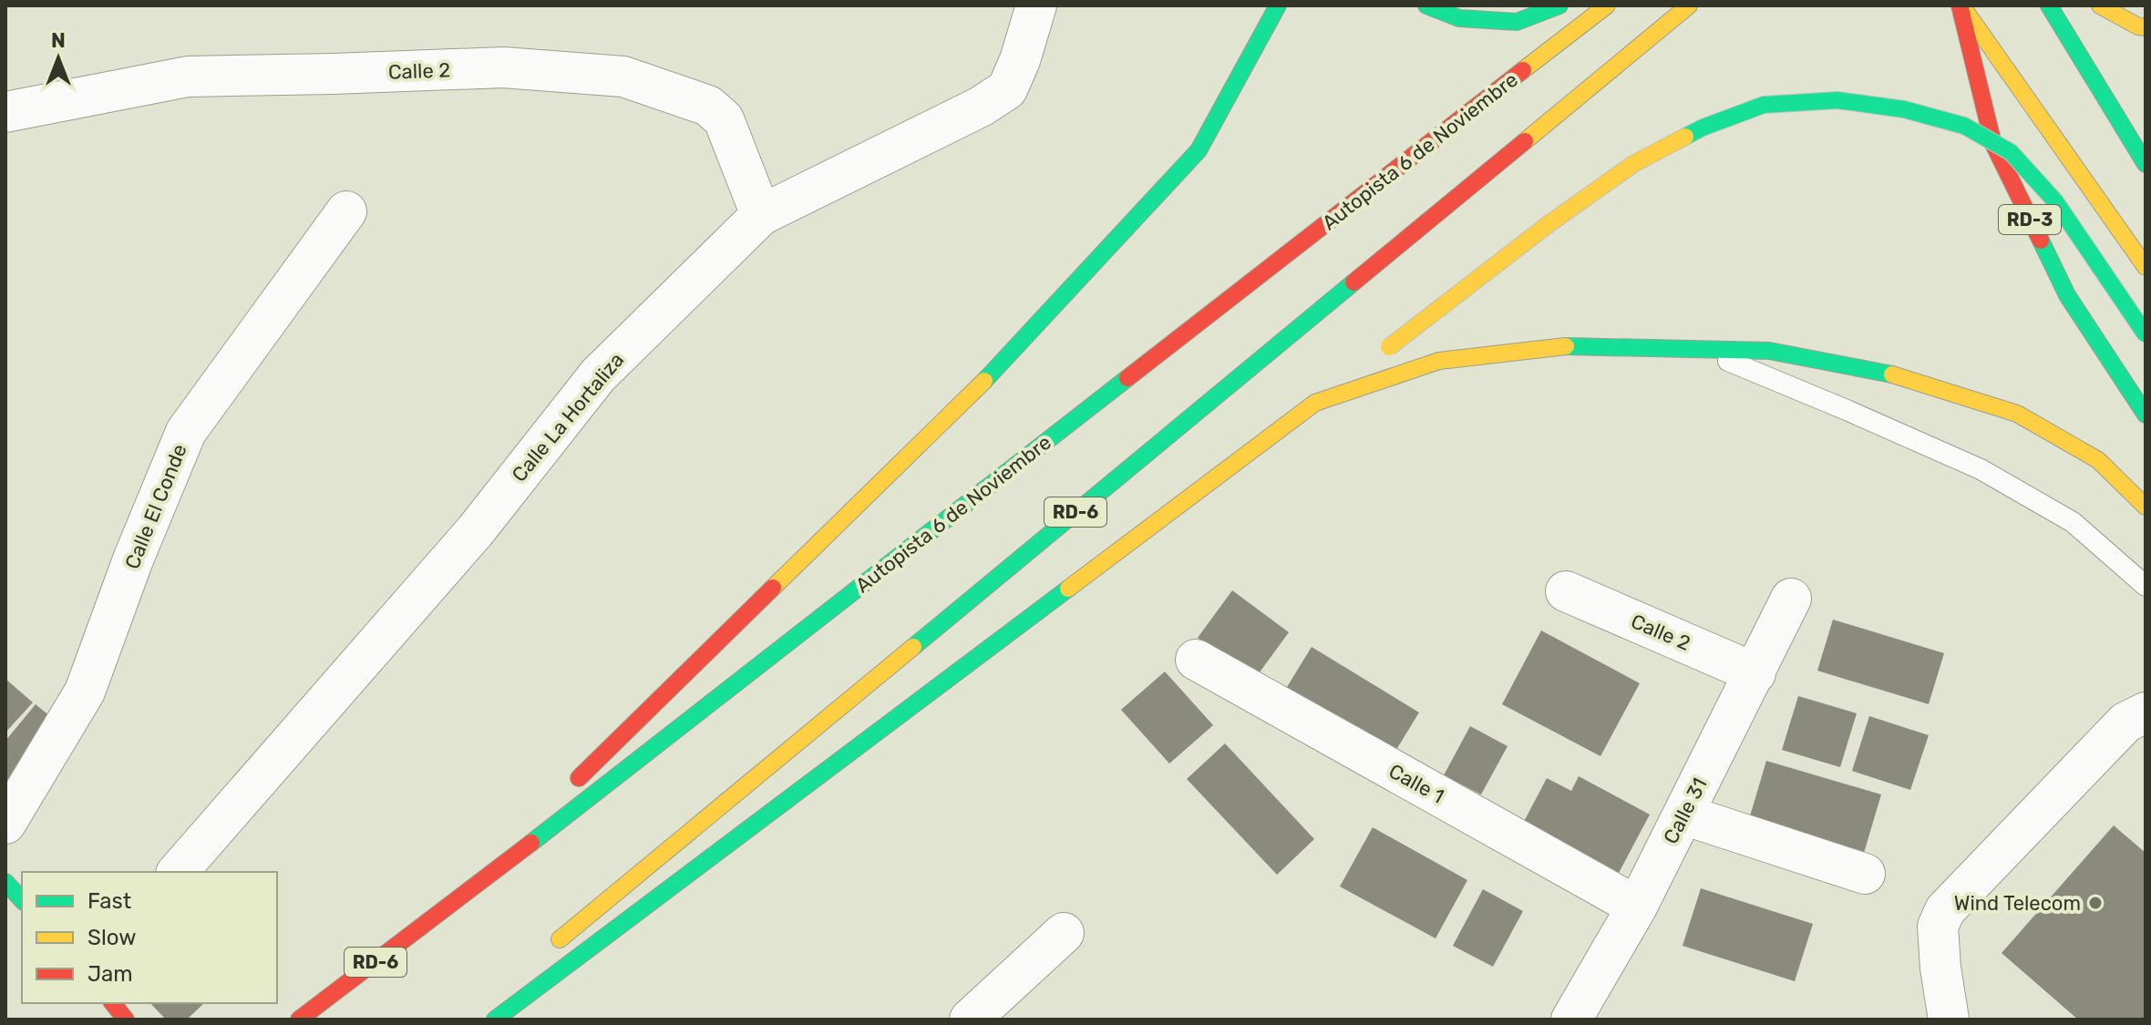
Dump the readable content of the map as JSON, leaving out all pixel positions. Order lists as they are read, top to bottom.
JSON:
{
  "streets": {
    "main road": ["Autopista 6 de Noviembre", "RD-3", "RD-6"],
    "street": [
      "Calle 2",
      "Calle La Hortaliza",
      "Calle El Conde",
      "Calle 1",
      "Calle 31"
    ]
  },
  "crossings": [
    ["Calle 2", "Calle La Hortaliza"],
    ["Calle 2", "Calle 31"],
    ["Calle 1", "Calle 31"]
  ],
  "places": ["Wind Telecom"],
  "legend": ["Fast", "Slow", "Jam"],
  "north": "top"
}
